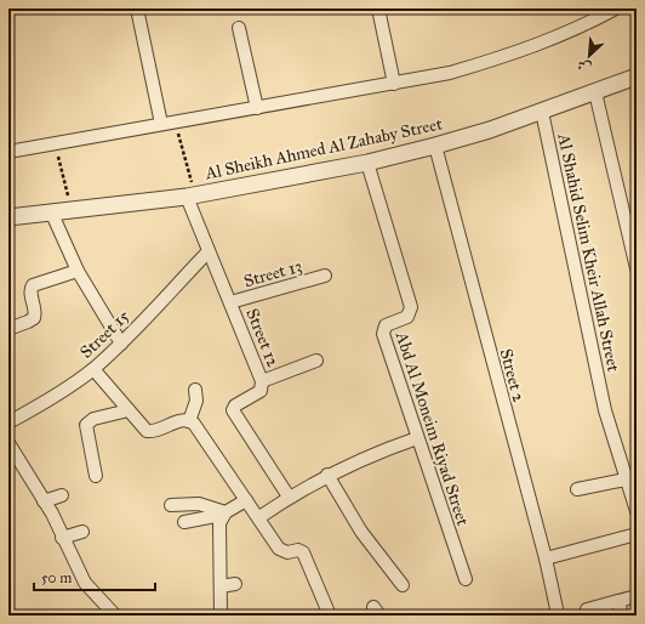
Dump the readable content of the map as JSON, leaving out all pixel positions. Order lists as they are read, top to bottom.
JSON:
{
  "streets": {
    "street": [
      "Al Sheikh Ahmed Al Zahaby Street",
      "Al Shahid Selim Kheir Allah Street",
      "Street 13",
      "Street 15",
      "Street 12",
      "Street 2",
      "Abd Al Moneim Riyad Street"
    ]
  },
  "crossings": [
    ["Al Sheikh Ahmed Al Zahaby Street", "Al Shahid Selim Kheir Allah Street"],
    ["Al Sheikh Ahmed Al Zahaby Street", "Street 12"],
    ["Al Sheikh Ahmed Al Zahaby Street", "Street 2"],
    ["Al Sheikh Ahmed Al Zahaby Street", "Abd Al Moneim Riyad Street"],
    ["Street 13", "Street 12"],
    ["Street 15", "Street 12"]
  ],
  "scale_bar": "50 m",
  "north": "bottom left"
}
